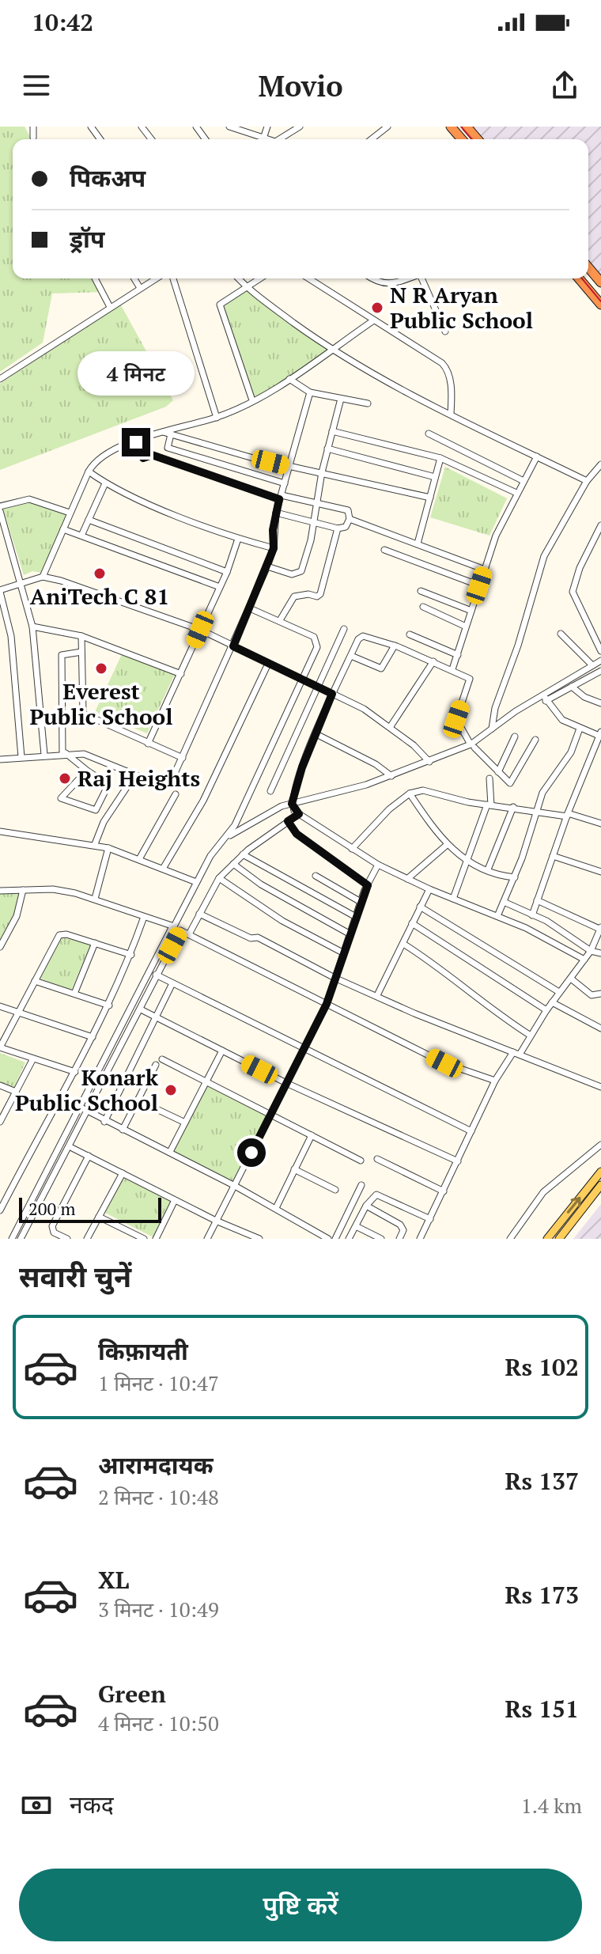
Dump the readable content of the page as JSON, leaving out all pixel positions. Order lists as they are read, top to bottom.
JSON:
{
  "places": [
    "N R Aryan Public School",
    "AniTech C 81",
    "Everest Public School",
    "Raj Heights",
    "Konark Public School"
  ],
  "scale_bar": "200 m",
  "page": {
    "status": "10:42",
    "header": "Movio",
    "banner": ["पिकअप", "ड्रॉप"],
    "bubble": "4 मिनट",
    "scale": "200 m",
    "heading": "सवारी चुनें",
    "list": [
      {
        "name": "किफ़ायती",
        "note": "1 मिनट · 10:47",
        "value": "Rs 102"
      },
      {
        "name": "आरामदायक",
        "note": "2 मिनट · 10:48",
        "value": "Rs 137"
      },
      {
        "name": "XL",
        "note": "3 मिनट · 10:49",
        "value": "Rs 173"
      },
      {
        "name": "Green",
        "note": "4 मिनट · 10:50",
        "value": "Rs 151"
      }
    ],
    "pay": ["नकद", "1.4 km"],
    "buttons": "पुष्टि करें"
  }
}
